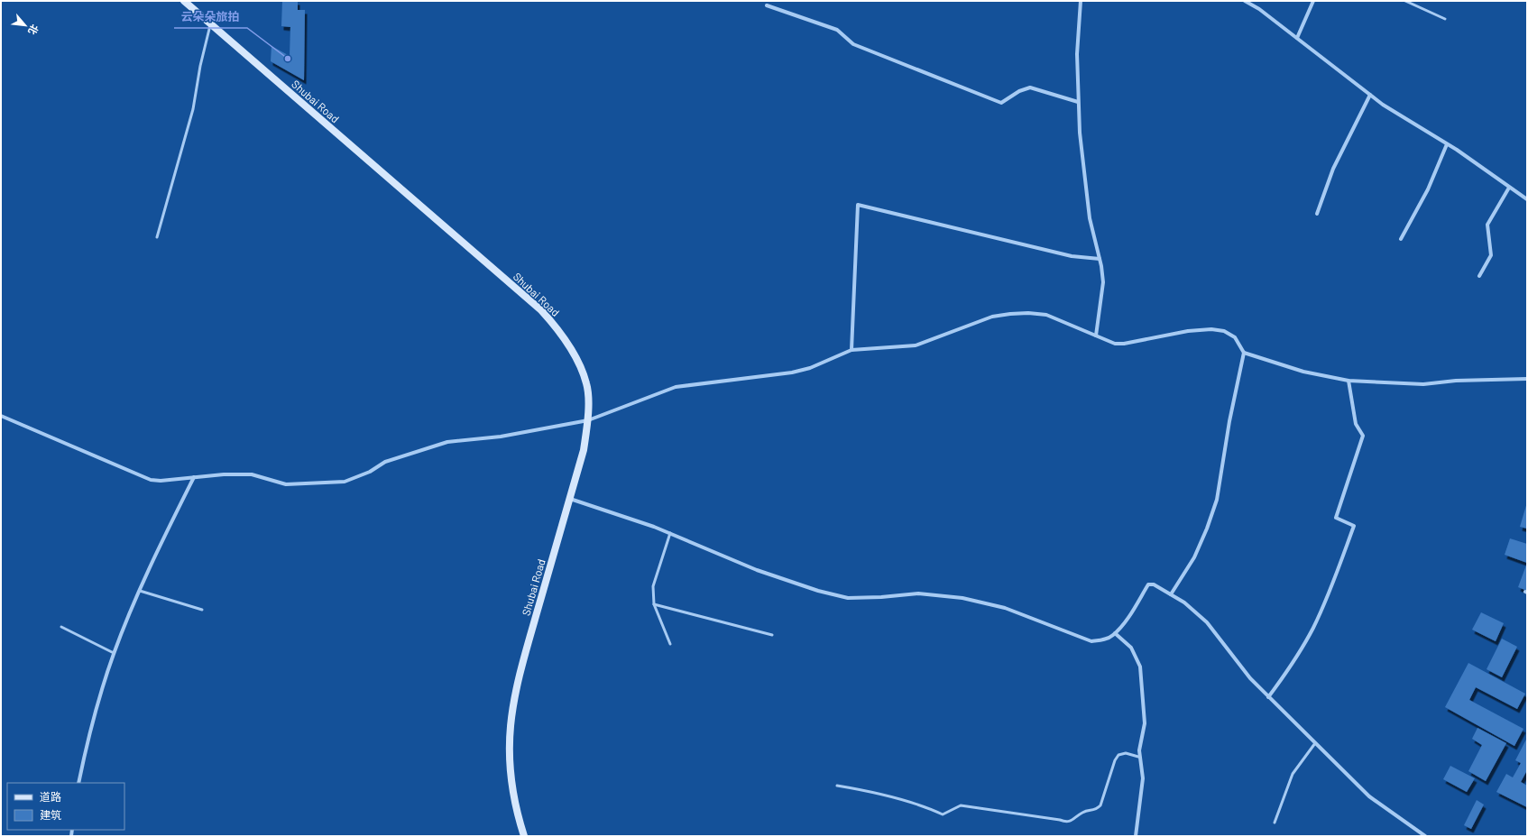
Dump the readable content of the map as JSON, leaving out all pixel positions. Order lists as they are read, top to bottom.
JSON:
{
  "streets": {
    "main road": ["Shubai Road"]
  },
  "places": ["云朵朵旅拍"],
  "legend": ["道路", "建筑"],
  "north": "bottom right"
}
